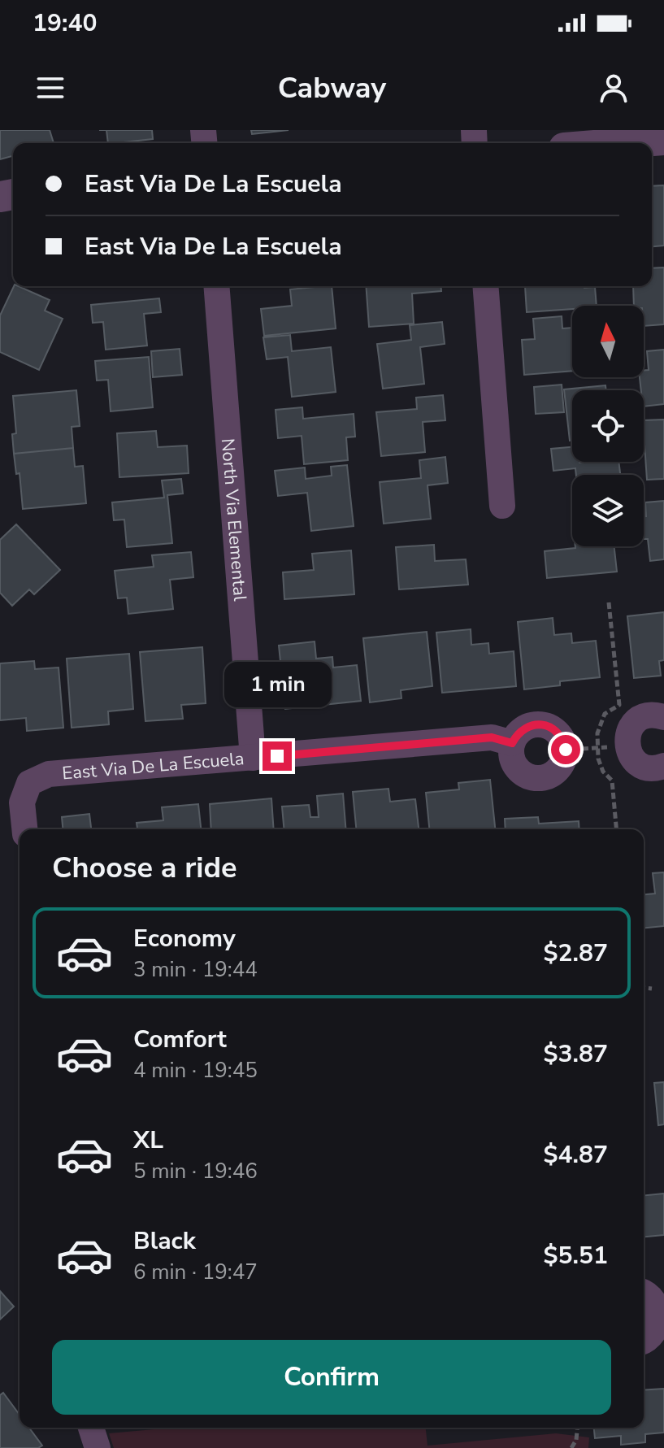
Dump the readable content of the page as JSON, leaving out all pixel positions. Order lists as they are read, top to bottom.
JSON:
{
  "streets": {
    "street": ["North Via Elemental", "East Via De La Escuela"]
  },
  "crossings": [
    ["North Via Elemental", "East Via De La Escuela"]
  ],
  "north": "top",
  "page": {
    "status": "19:40",
    "header": "Cabway",
    "banner": ["East Via De La Escuela", "East Via De La Escuela"],
    "bubble": "1 min",
    "heading": "Choose a ride",
    "list": [
      {
        "name": "Economy",
        "note": "3 min · 19:44",
        "value": "$2.87"
      },
      {
        "name": "Comfort",
        "note": "4 min · 19:45",
        "value": "$3.87"
      },
      {
        "name": "XL",
        "note": "5 min · 19:46",
        "value": "$4.87"
      },
      {
        "name": "Black",
        "note": "6 min · 19:47",
        "value": "$5.51"
      }
    ],
    "buttons": "Confirm"
  }
}
